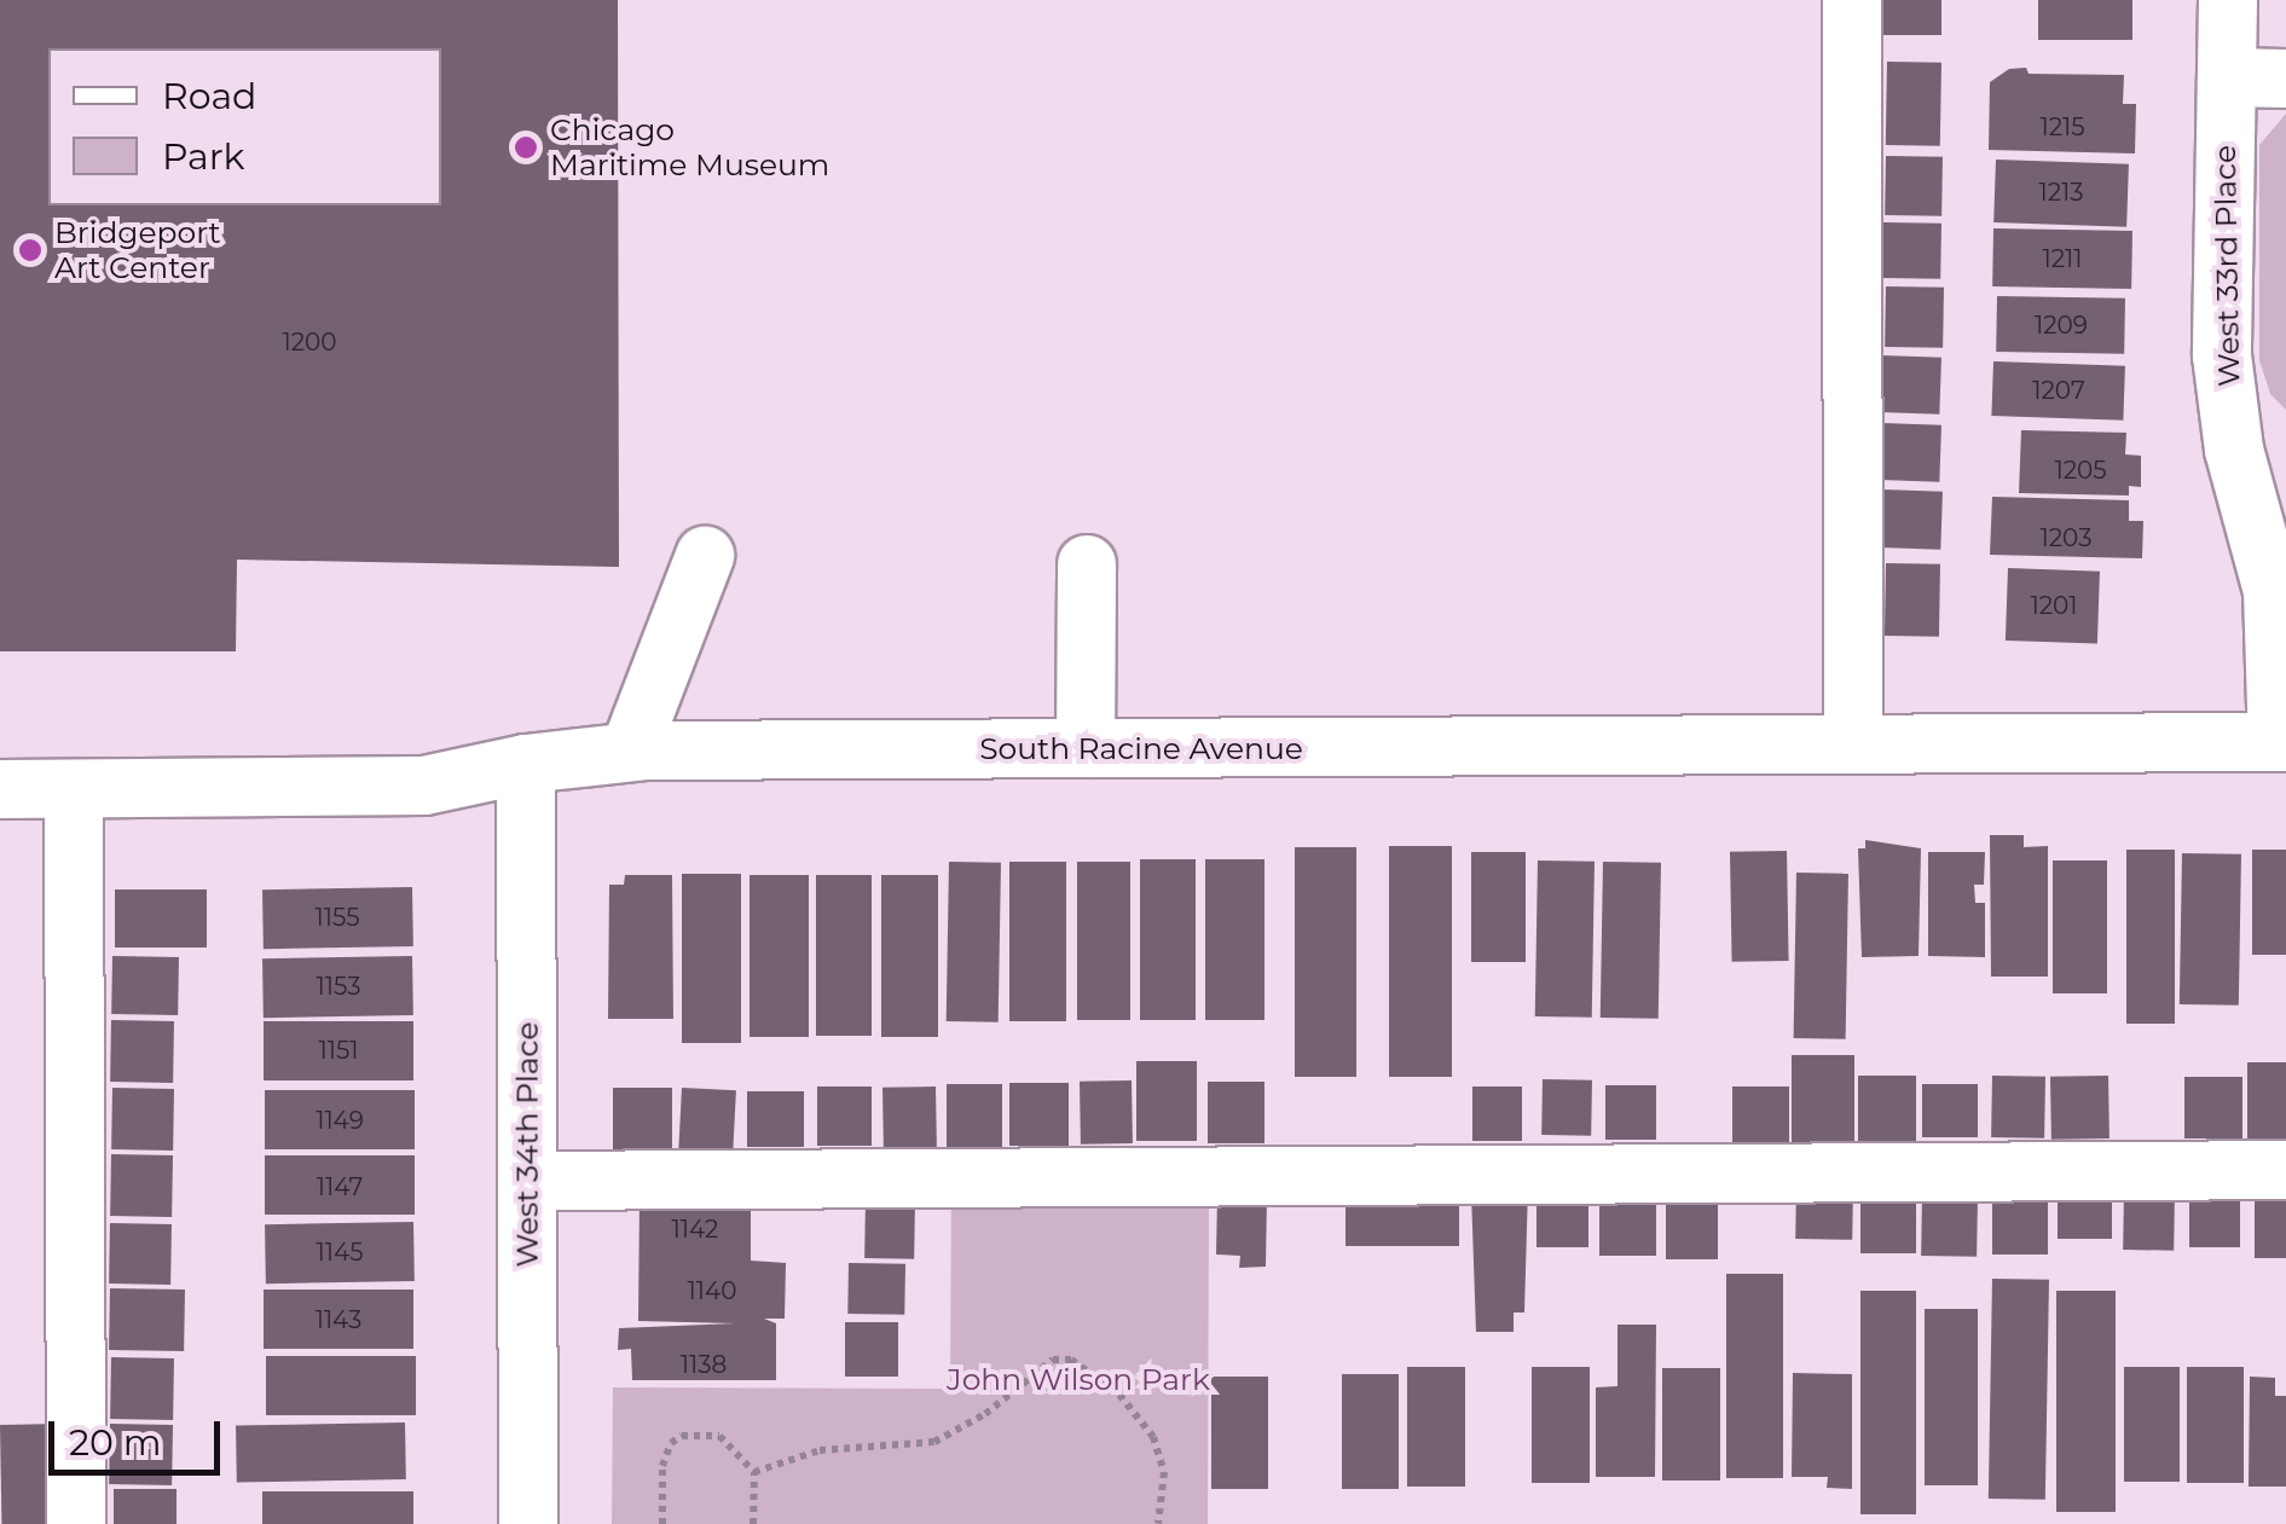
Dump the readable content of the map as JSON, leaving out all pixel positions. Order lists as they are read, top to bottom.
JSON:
{
  "streets": {
    "street": ["West 33rd Place", "South Racine Avenue", "West 34th Place"]
  },
  "crossings": [
    ["West 33rd Place", "South Racine Avenue"],
    ["South Racine Avenue", "West 34th Place"]
  ],
  "parks": ["John Wilson Park"],
  "places": ["Chicago Maritime Museum", "Bridgeport Art Center"],
  "house_numbers": [
    "1215",
    "1213",
    "1211",
    "1209",
    "1200",
    "1207",
    "1205",
    "1203",
    "1201",
    "1155",
    "1153",
    "1151",
    "1149",
    "1147",
    "1142",
    "1145",
    "1140",
    "1143",
    "1138"
  ],
  "legend": ["Road", "Park"],
  "scale_bar": "20 m"
}
